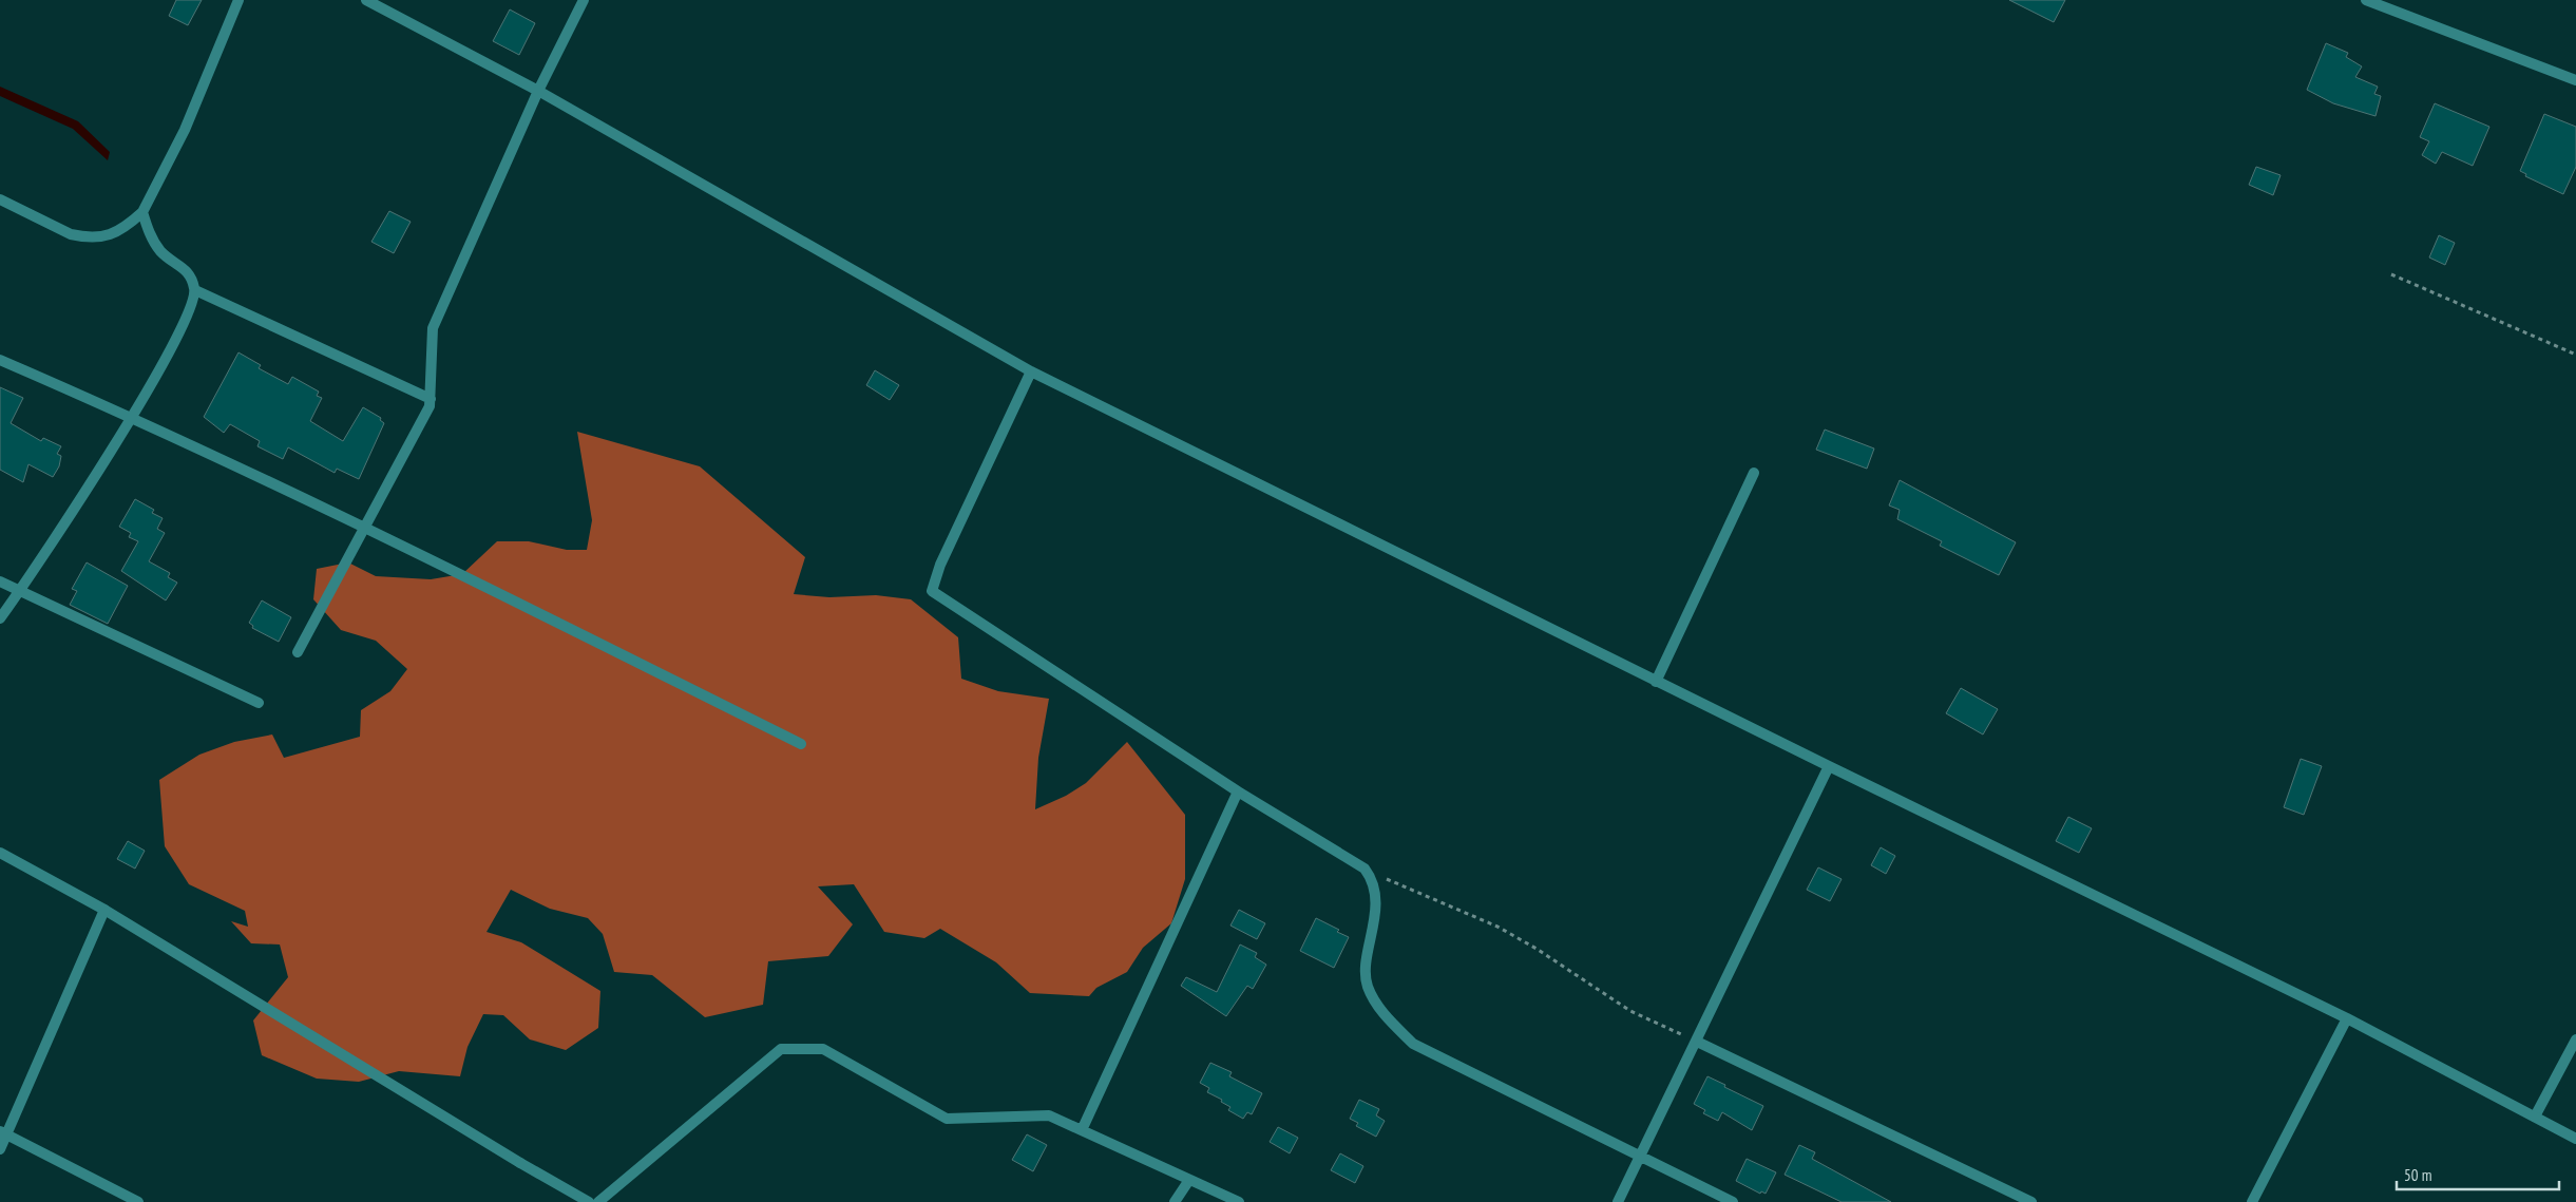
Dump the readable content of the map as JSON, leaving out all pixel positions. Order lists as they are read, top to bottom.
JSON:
{
  "scale_bar": "50 m"
}
